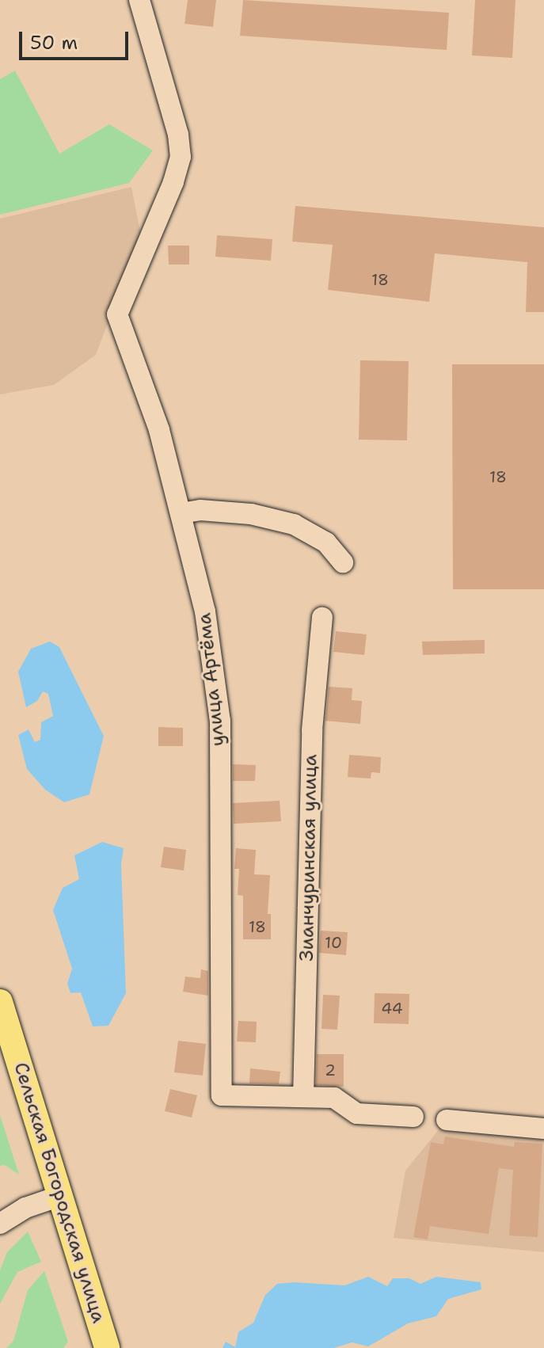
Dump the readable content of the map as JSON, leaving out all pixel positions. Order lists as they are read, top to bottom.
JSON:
{
  "streets": {
    "main road": ["Сельская Богородская улица"],
    "street": ["улица Артёма", "Зианчуринская улица"]
  },
  "crossings": [
    ["улица Артёма", "Зианчуринская улица"]
  ],
  "house_numbers": [
    "18",
    "18",
    "18",
    "10",
    "44",
    "2"
  ],
  "scale_bar": "50 m"
}
